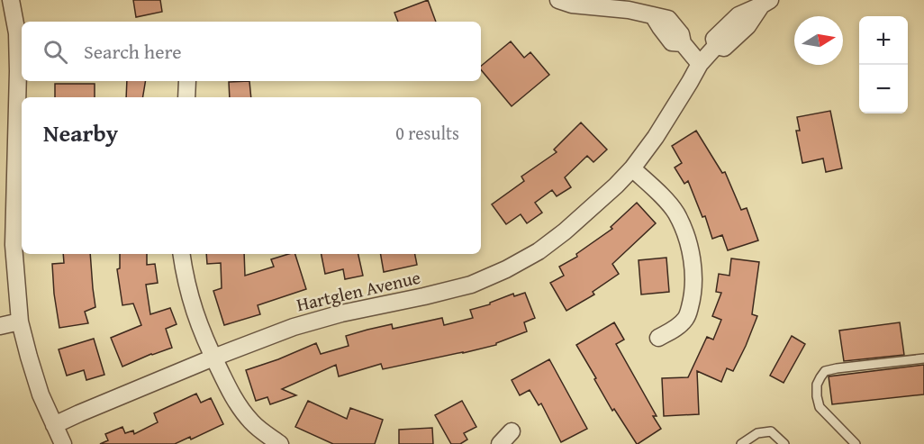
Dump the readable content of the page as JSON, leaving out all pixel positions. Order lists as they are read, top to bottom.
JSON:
{
  "streets": {
    "street": ["Hartglen Avenue"]
  },
  "north": "right",
  "page": {
    "map_buttons": ["+", "−"],
    "search": "Search here",
    "heading": ["Nearby", "0 results"]
  }
}
